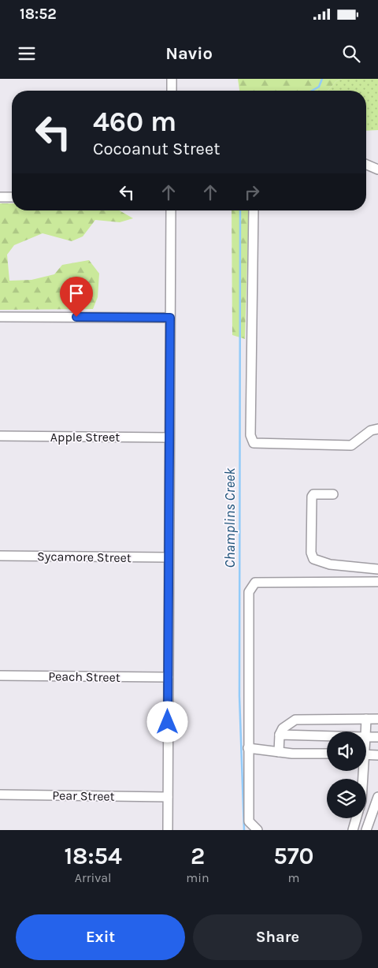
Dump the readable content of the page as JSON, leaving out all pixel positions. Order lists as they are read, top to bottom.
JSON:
{
  "streets": {
    "street": [
      "Apple Street",
      "Sycamore Street",
      "Peach Street",
      "Pear Street"
    ]
  },
  "water": ["Champlins Creek"],
  "page": {
    "status": "18:52",
    "header": "Navio",
    "turn": ["460 m", "Cocoanut Street"],
    "eta": [
      "18:54",
      "Arrival",
      "2",
      "min",
      "570",
      "m"
    ],
    "buttons": ["Exit", "Share"]
  }
}
